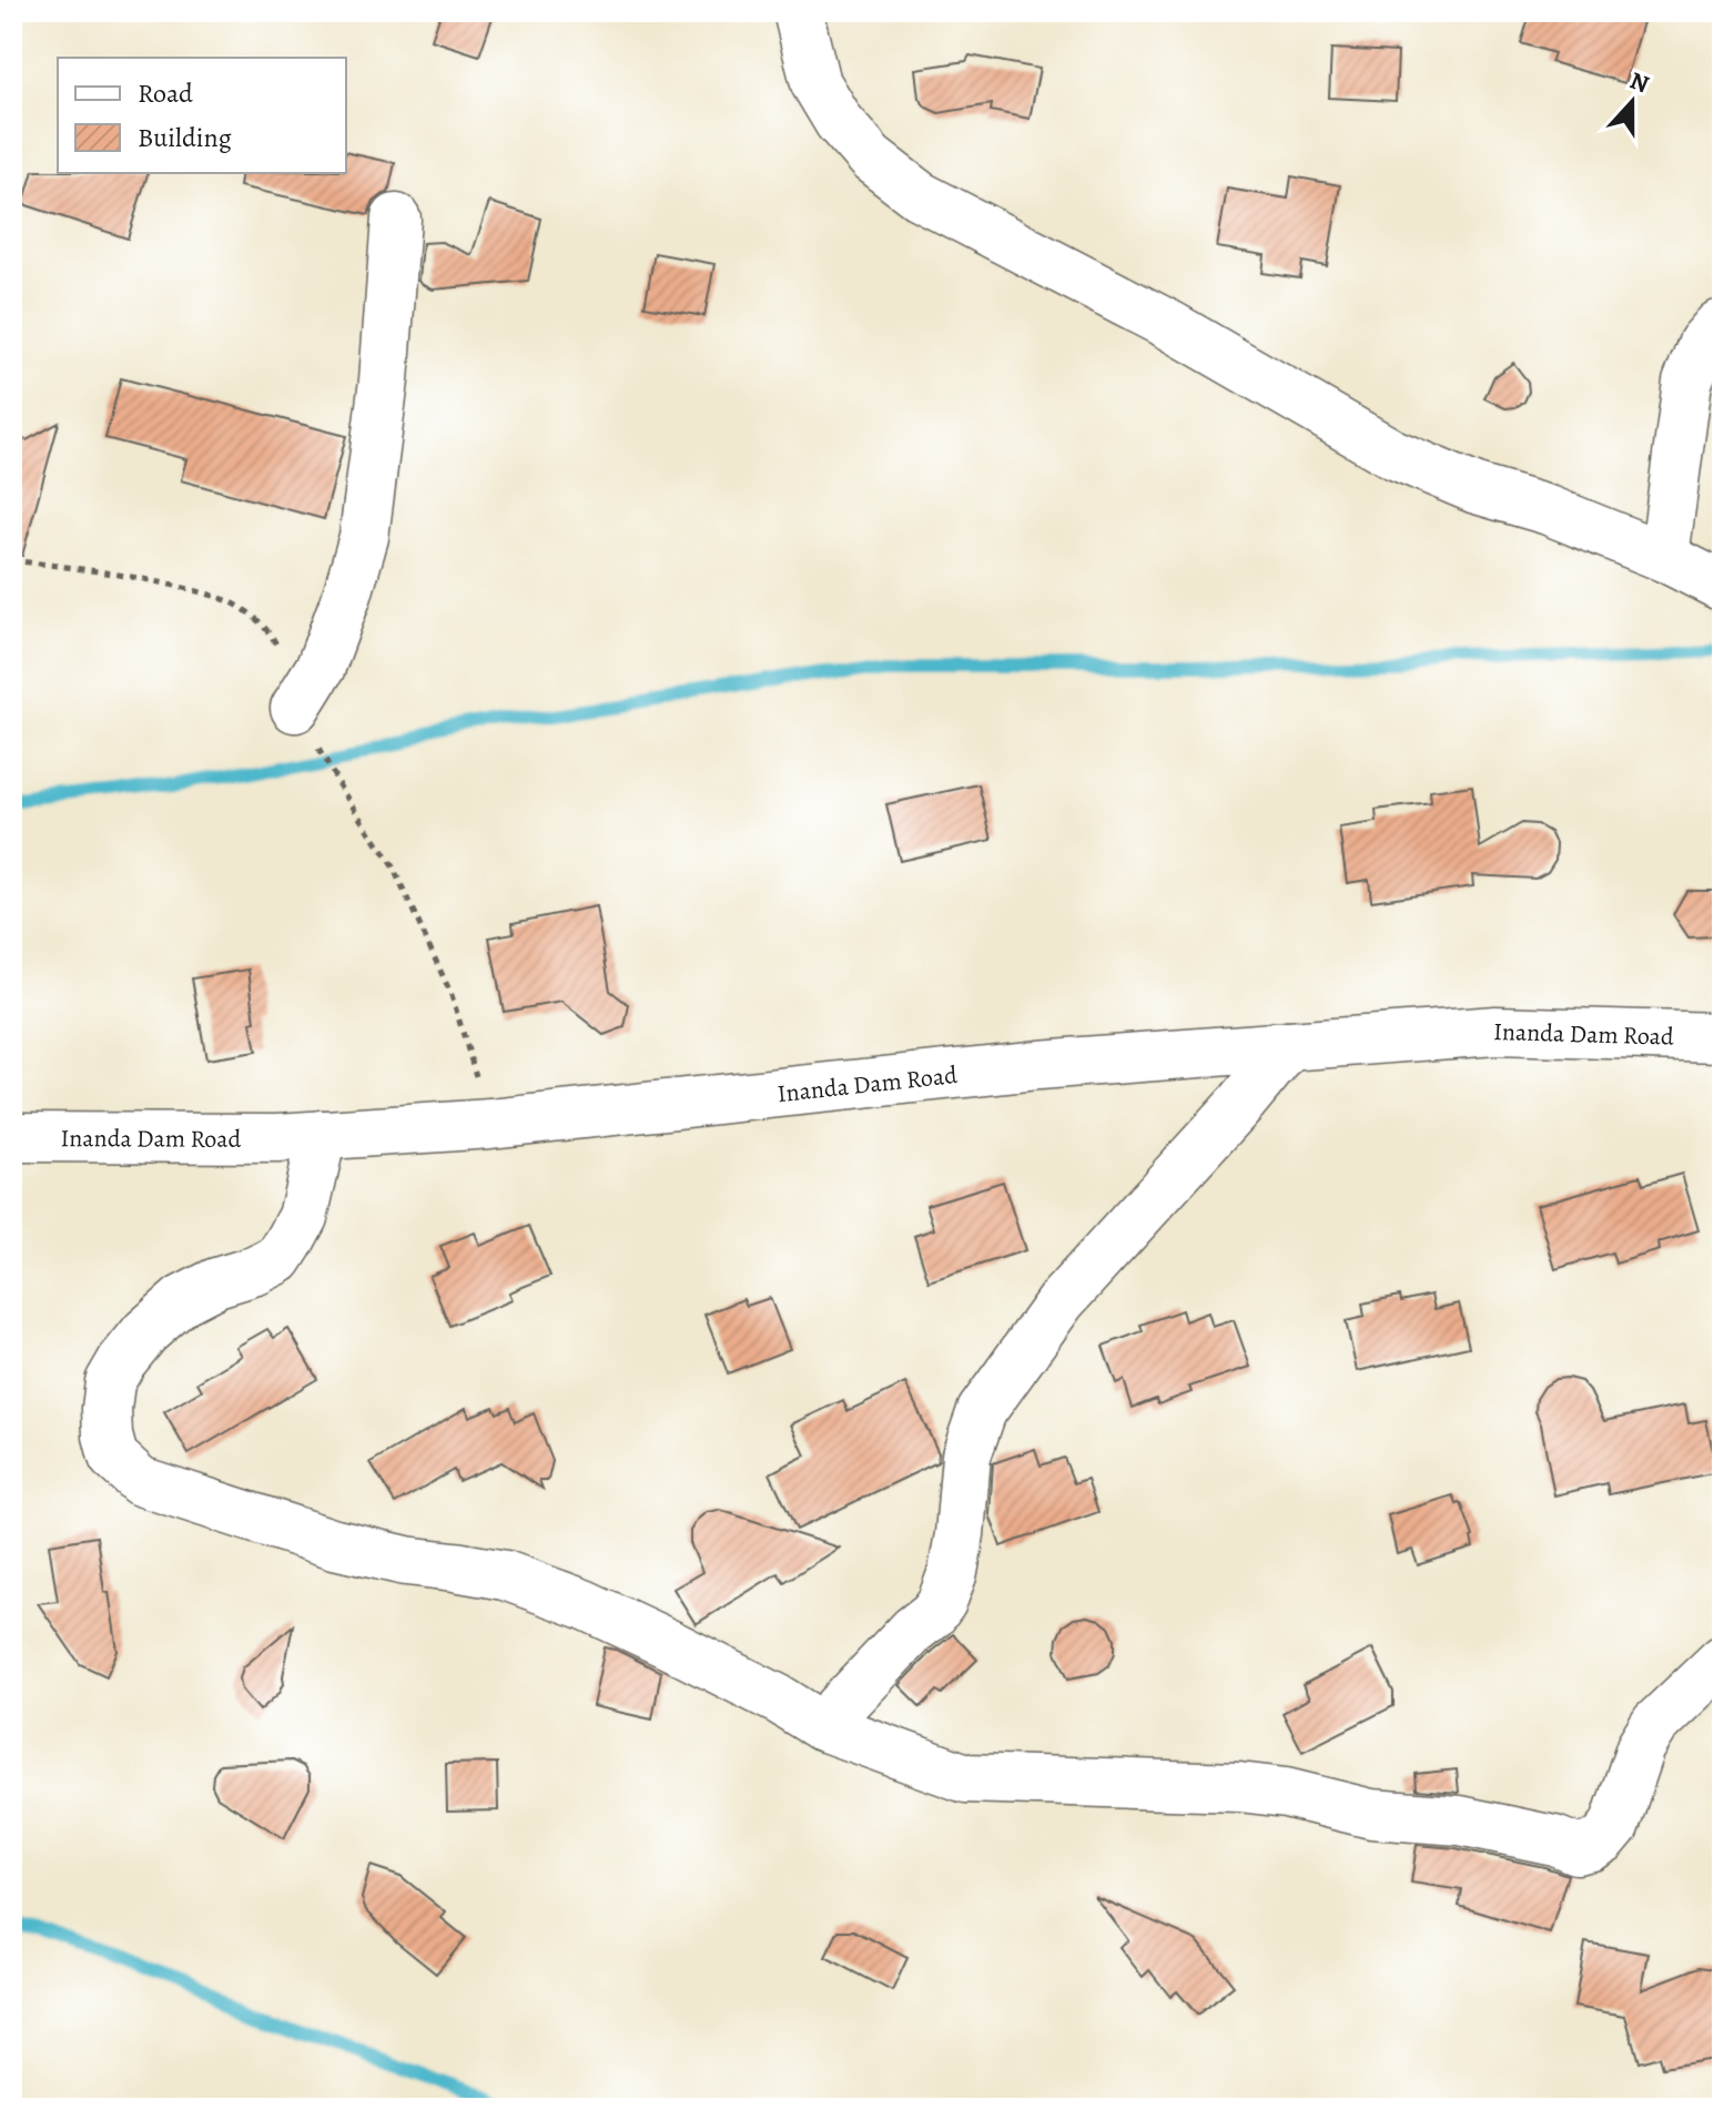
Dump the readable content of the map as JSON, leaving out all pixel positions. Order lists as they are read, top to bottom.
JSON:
{
  "streets": {
    "street": ["Inanda Dam Road"]
  },
  "legend": ["Road", "Building"],
  "north": "top"
}
